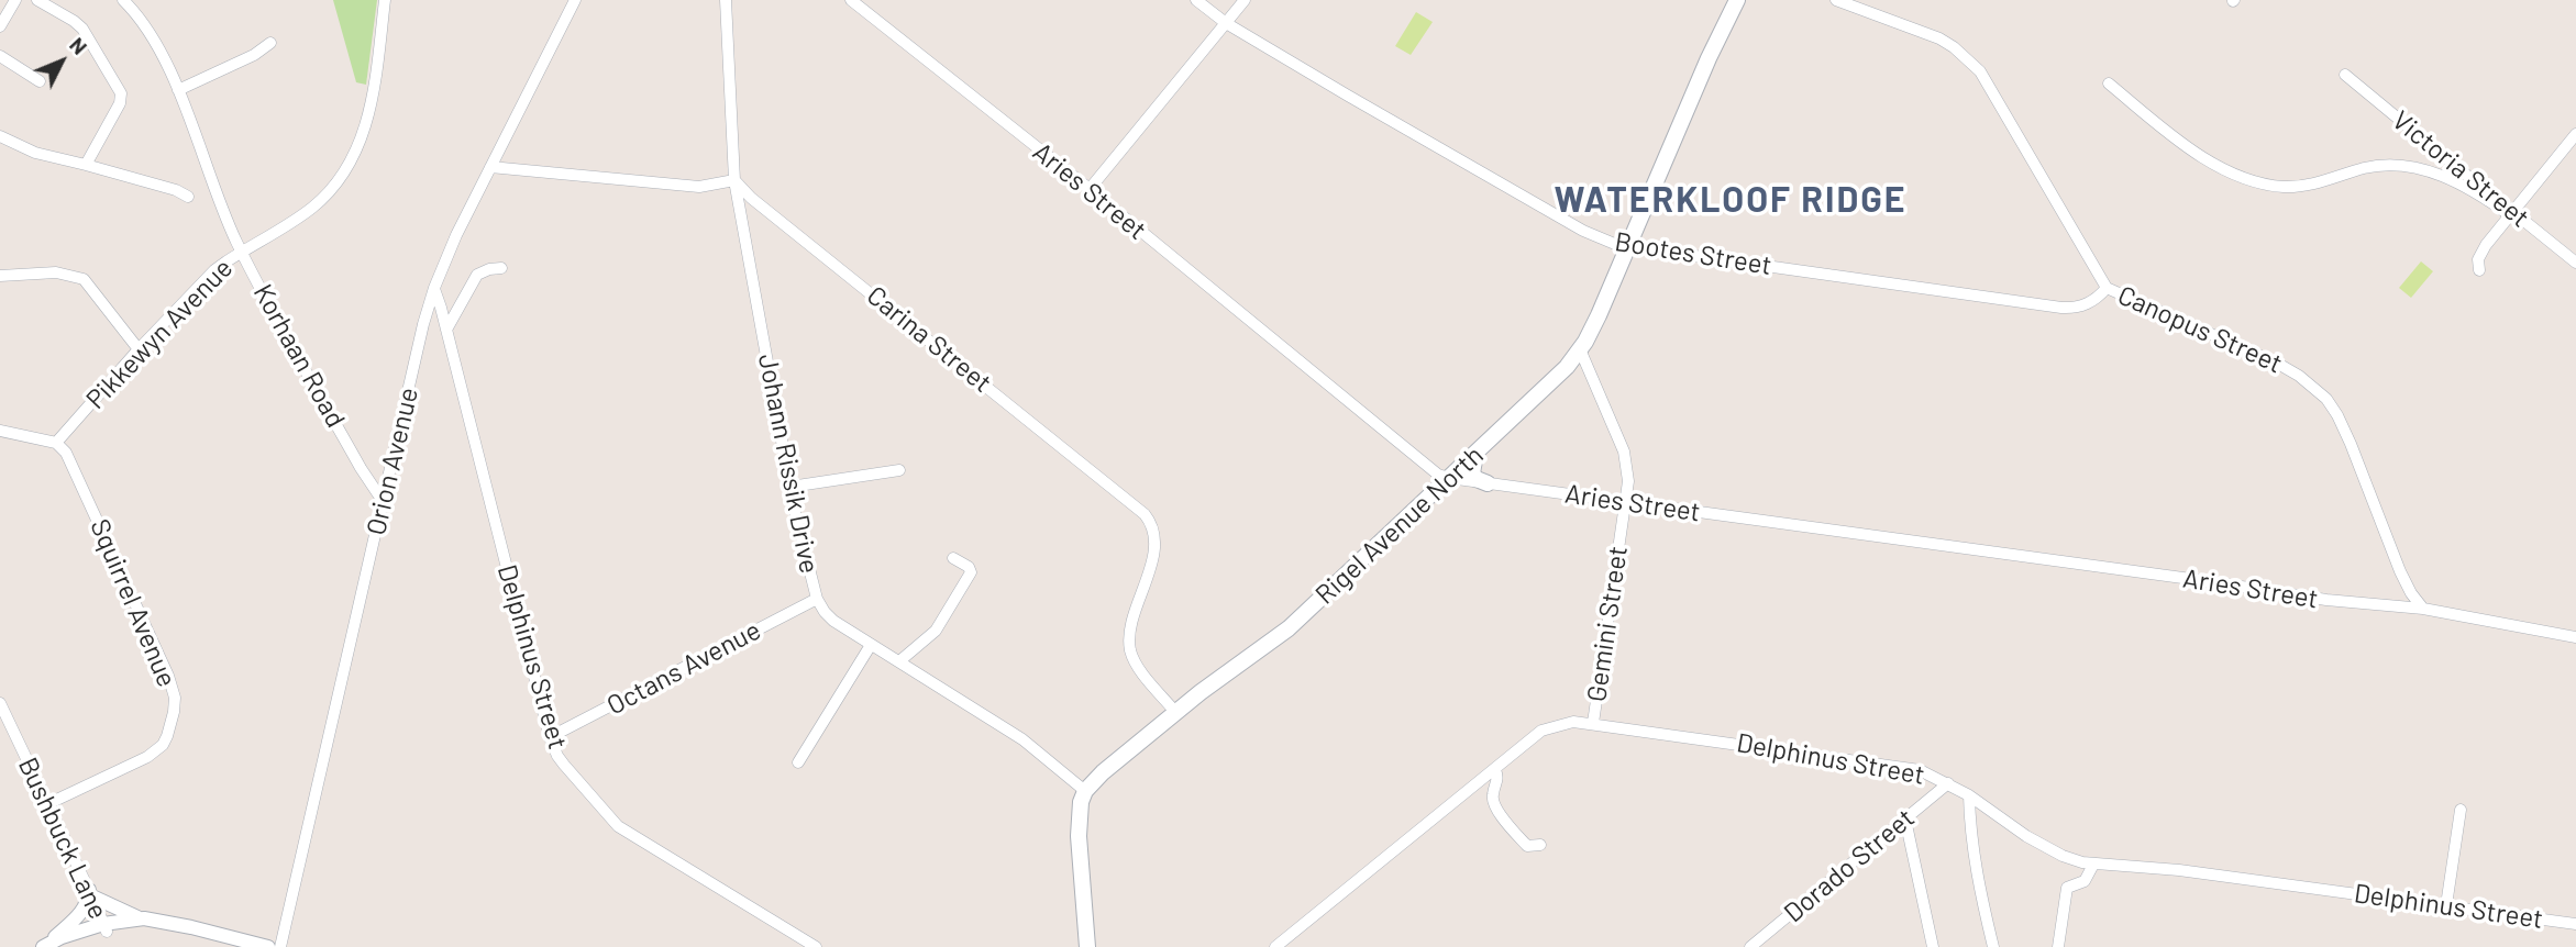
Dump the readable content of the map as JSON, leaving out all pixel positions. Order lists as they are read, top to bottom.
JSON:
{
  "streets": {
    "main road": ["Rigel Avenue North"],
    "street": [
      "Victoria Street",
      "Aries Street",
      "Bootes Street",
      "Canopus Street",
      "Pikkewyn Avenue",
      "Carina Street",
      "Korhaan Road",
      "Orion Avenue",
      "Johann Rissik Drive",
      "Squirrel Avenue",
      "Gemini Street",
      "Delphinus Street",
      "Octans Avenue",
      "Bushbuck Lane",
      "Dorado Street"
    ]
  },
  "crossings": [
    ["Aries Street", "Canopus Street"],
    ["Aries Street", "Rigel Avenue North"],
    ["Aries Street", "Gemini Street"],
    ["Bootes Street", "Canopus Street"],
    ["Bootes Street", "Rigel Avenue North"],
    ["Pikkewyn Avenue", "Korhaan Road"],
    ["Pikkewyn Avenue", "Squirrel Avenue"],
    ["Carina Street", "Johann Rissik Drive"],
    ["Carina Street", "Rigel Avenue North"],
    ["Korhaan Road", "Orion Avenue"],
    ["Orion Avenue", "Delphinus Street"],
    ["Johann Rissik Drive", "Rigel Avenue North"],
    ["Johann Rissik Drive", "Octans Avenue"],
    ["Rigel Avenue North", "Gemini Street"],
    ["Squirrel Avenue", "Bushbuck Lane"],
    ["Gemini Street", "Delphinus Street"],
    ["Delphinus Street", "Octans Avenue"],
    ["Delphinus Street", "Dorado Street"]
  ],
  "districts": ["WATERKLOOF RIDGE"],
  "north": "top right"
}
